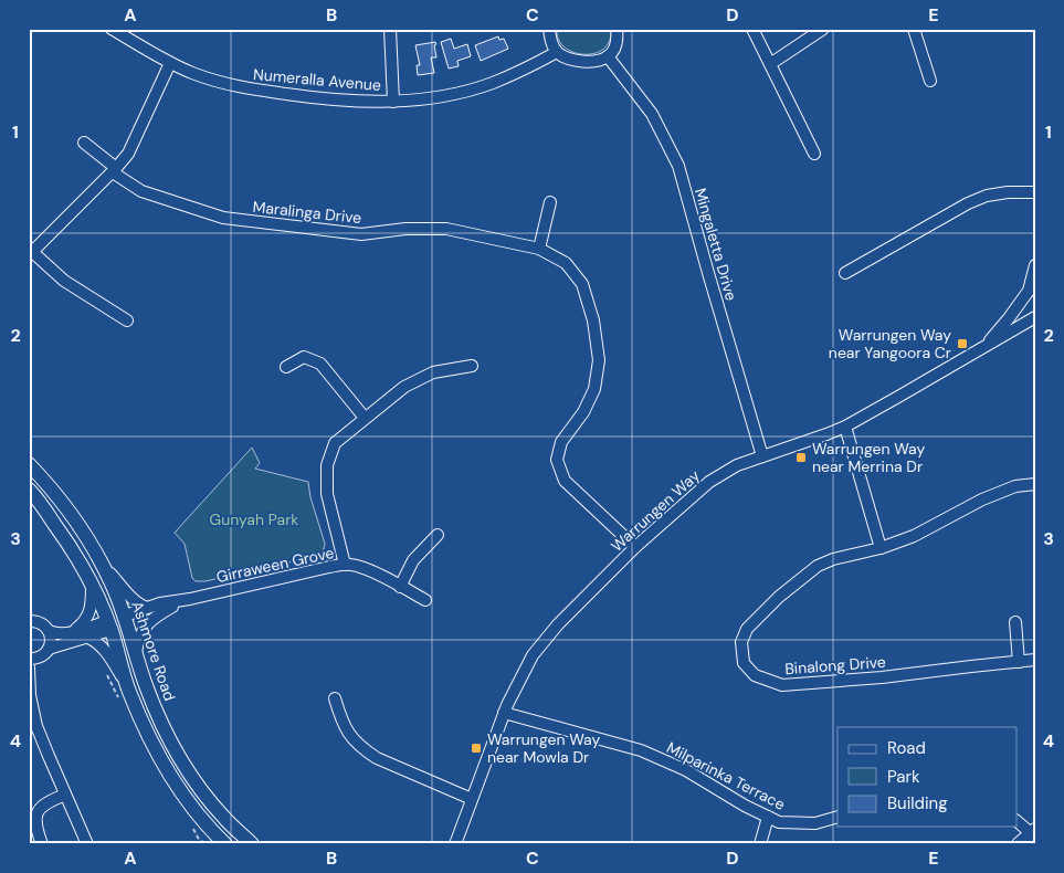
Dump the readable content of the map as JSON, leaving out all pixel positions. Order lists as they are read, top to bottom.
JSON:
{
  "streets": {
    "main road": ["Ashmore Road"],
    "street": [
      "Numeralla Avenue",
      "Maralinga Drive",
      "Mingaletta Drive",
      "Warrungen Way",
      "Girraween Grove",
      "Binalong Drive",
      "Milparinka Terrace"
    ]
  },
  "crossings": [
    ["Maralinga Drive", "Warrungen Way"],
    ["Mingaletta Drive", "Warrungen Way"],
    ["Warrungen Way", "Milparinka Terrace"],
    ["Girraween Grove", "Ashmore Road"]
  ],
  "parks": ["Gunyah Park"],
  "places": {
    "transit": ["Warrungen Way near Yangoora Cr", "Warrungen Way near Merrina Dr", "Warrungen Way near Mowla Dr"]
  },
  "legend": ["Road", "Park", "Building"],
  "grid": {
    "columns": [
      "A",
      "B",
      "C",
      "D",
      "E"
    ],
    "rows": [
      "1",
      "2",
      "3",
      "4"
    ]
  }
}
